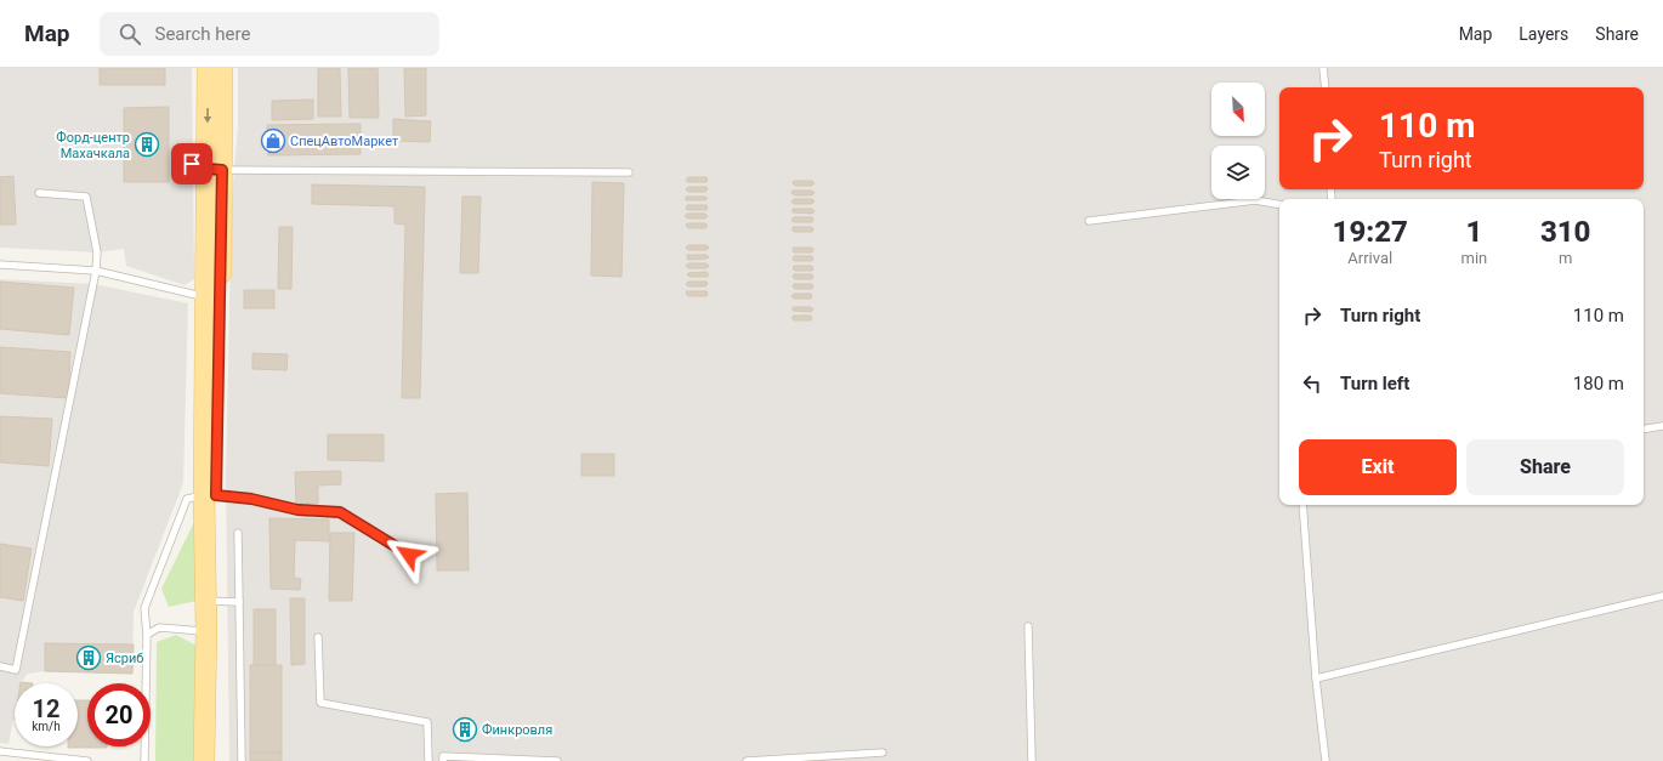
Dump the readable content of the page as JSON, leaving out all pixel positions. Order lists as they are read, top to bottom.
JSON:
{
  "places": {
    "shop": ["СпецАвтоМаркет"],
    "building": ["Форд-центр Махачкала", "Ясриб", "Финкровля"]
  },
  "north": "bottom right",
  "page": {
    "header": "Map",
    "search": "Search here",
    "nav": ["Map", "Layers", "Share"],
    "turn": ["110 m", "Turn right"],
    "eta": [
      "19:27",
      "Arrival",
      "1",
      "min",
      "310",
      "m"
    ],
    "list": [
      {
        "name": "Turn right",
        "value": "110 m"
      },
      {
        "name": "Turn left",
        "value": "180 m"
      }
    ],
    "buttons": ["Exit", "Share"],
    "speed": "12 km/h",
    "limit": "20"
  }
}
